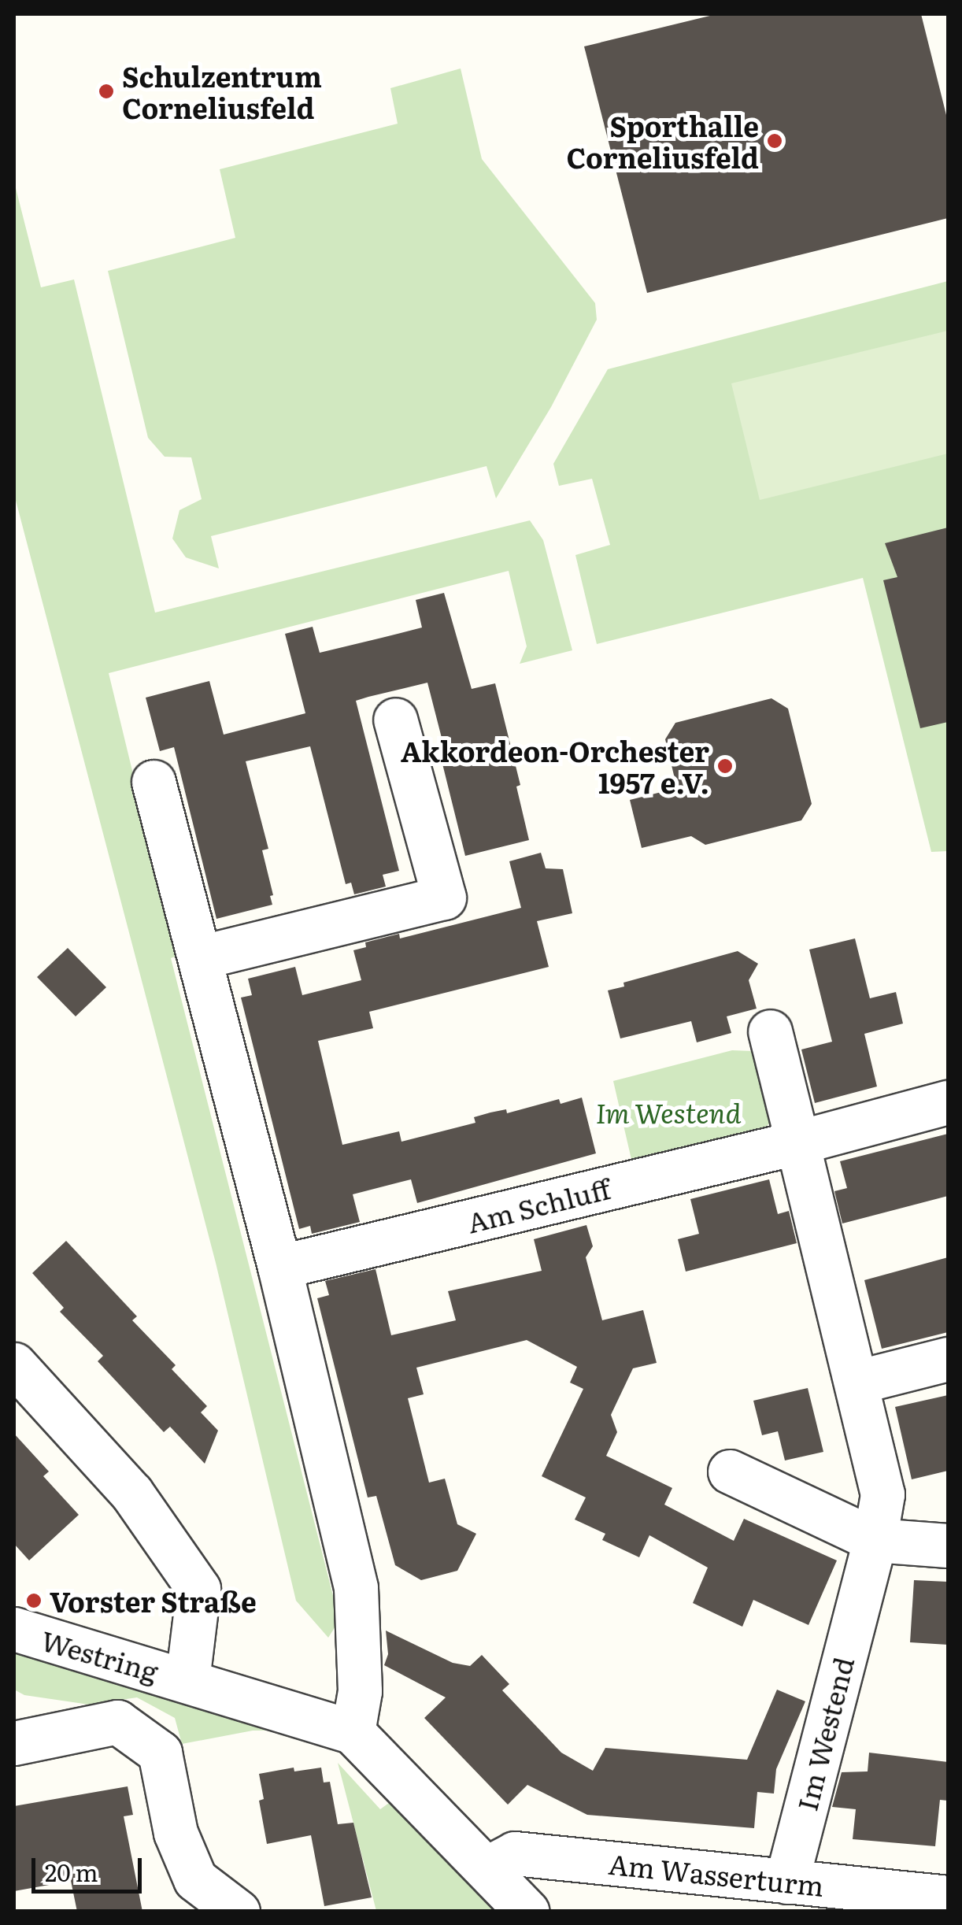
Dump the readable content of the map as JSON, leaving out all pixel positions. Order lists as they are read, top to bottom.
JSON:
{
  "streets": {
    "street": [
      "Am Schluff",
      "Westring",
      "Im Westend",
      "Am Wasserturm"
    ]
  },
  "crossings": [
    ["Am Schluff", "Im Westend"],
    ["Im Westend", "Am Wasserturm"]
  ],
  "parks": ["Im Westend"],
  "places": [
    "Schulzentrum Corneliusfeld",
    "Sporthalle Corneliusfeld",
    "Akkordeon-Orchester 1957 e.V.",
    "Vorster Straße"
  ],
  "scale_bar": "20 m"
}
